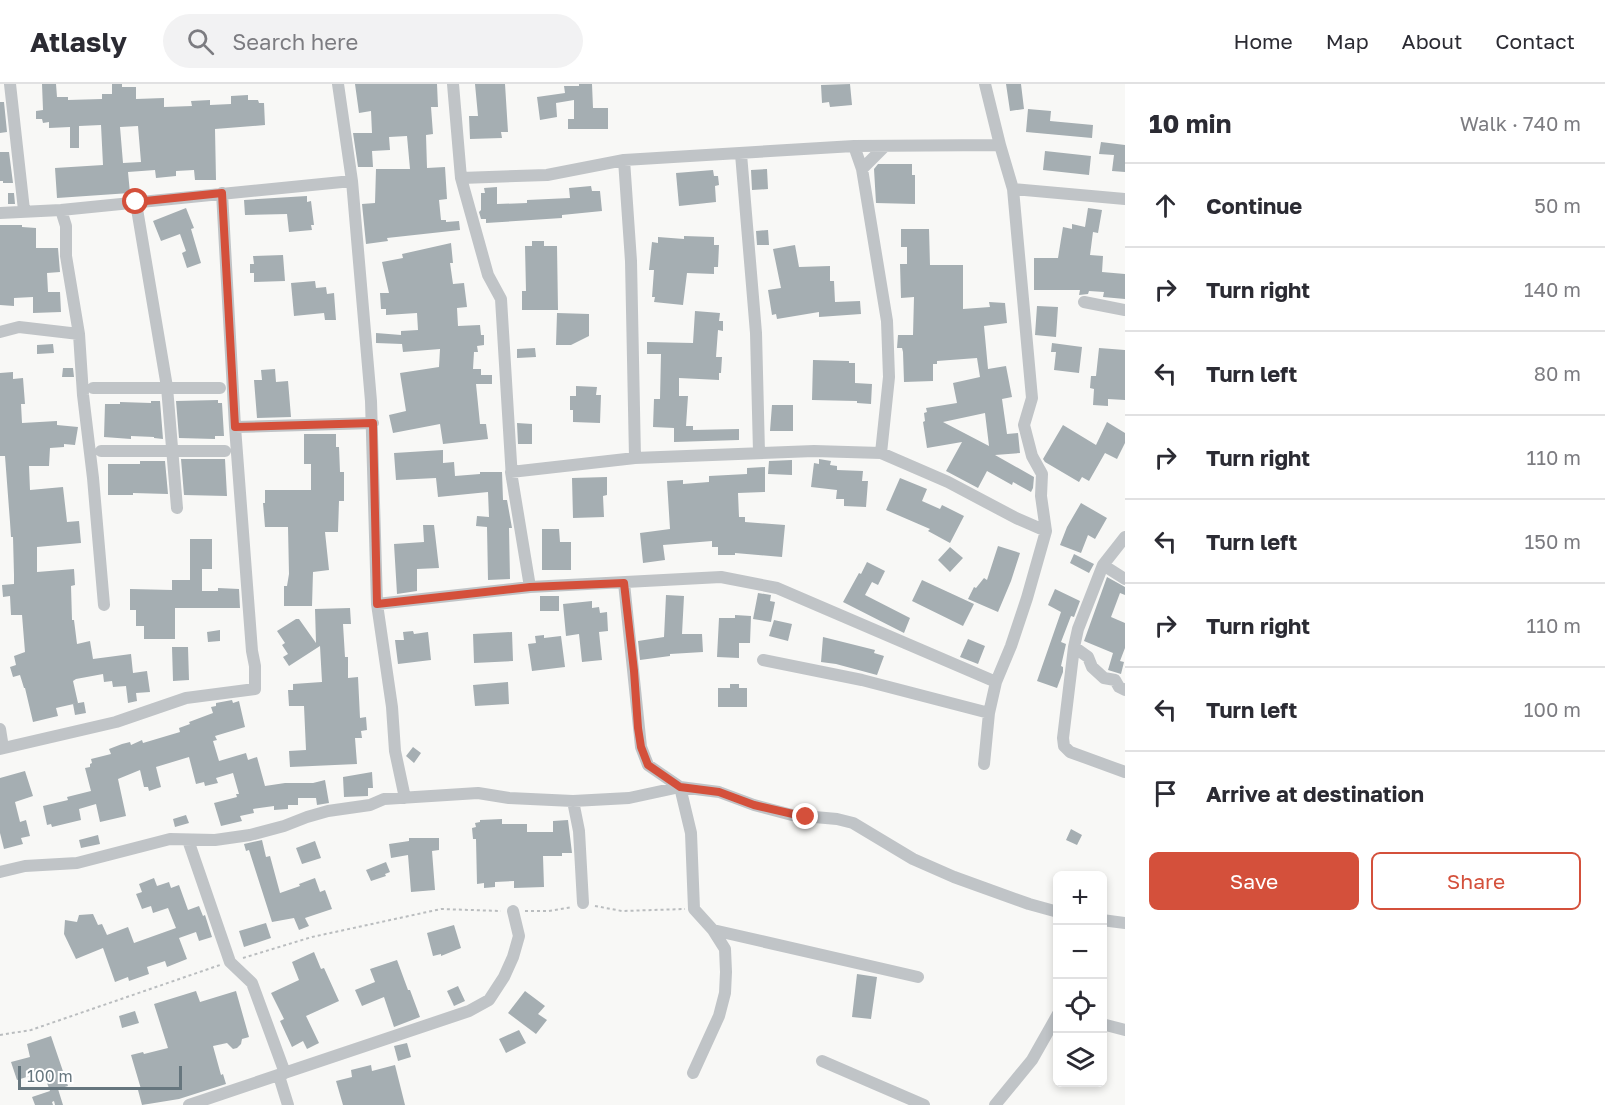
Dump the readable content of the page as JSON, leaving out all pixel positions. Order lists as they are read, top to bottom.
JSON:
{
  "scale_bar": "100 m",
  "page": {
    "header": "Atlasly",
    "search": "Search here",
    "nav": [
      "Home",
      "Map",
      "About",
      "Contact"
    ],
    "heading": ["10 min", "Walk · 740 m"],
    "list": [
      ["Continue", "50 m"],
      ["Turn right", "140 m"],
      ["Turn left", "80 m"],
      ["Turn right", "110 m"],
      ["Turn left", "150 m"],
      ["Turn right", "110 m"],
      ["Turn left", "100 m"],
      "Arrive at destination"
    ],
    "buttons": ["Save", "Share"],
    "map_buttons": ["+", "−"],
    "scale": "100 m"
  }
}
